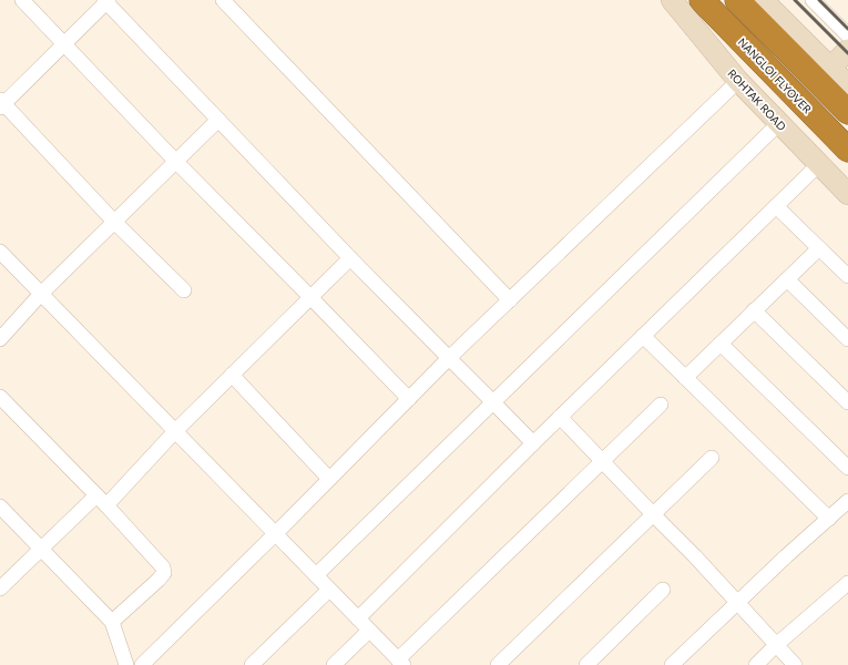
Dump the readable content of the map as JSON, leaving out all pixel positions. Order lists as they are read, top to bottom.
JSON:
{
  "streets": {
    "highway": ["NANGLOI FLYOVER"],
    "street": ["ROHTAK ROAD"]
  }
}
